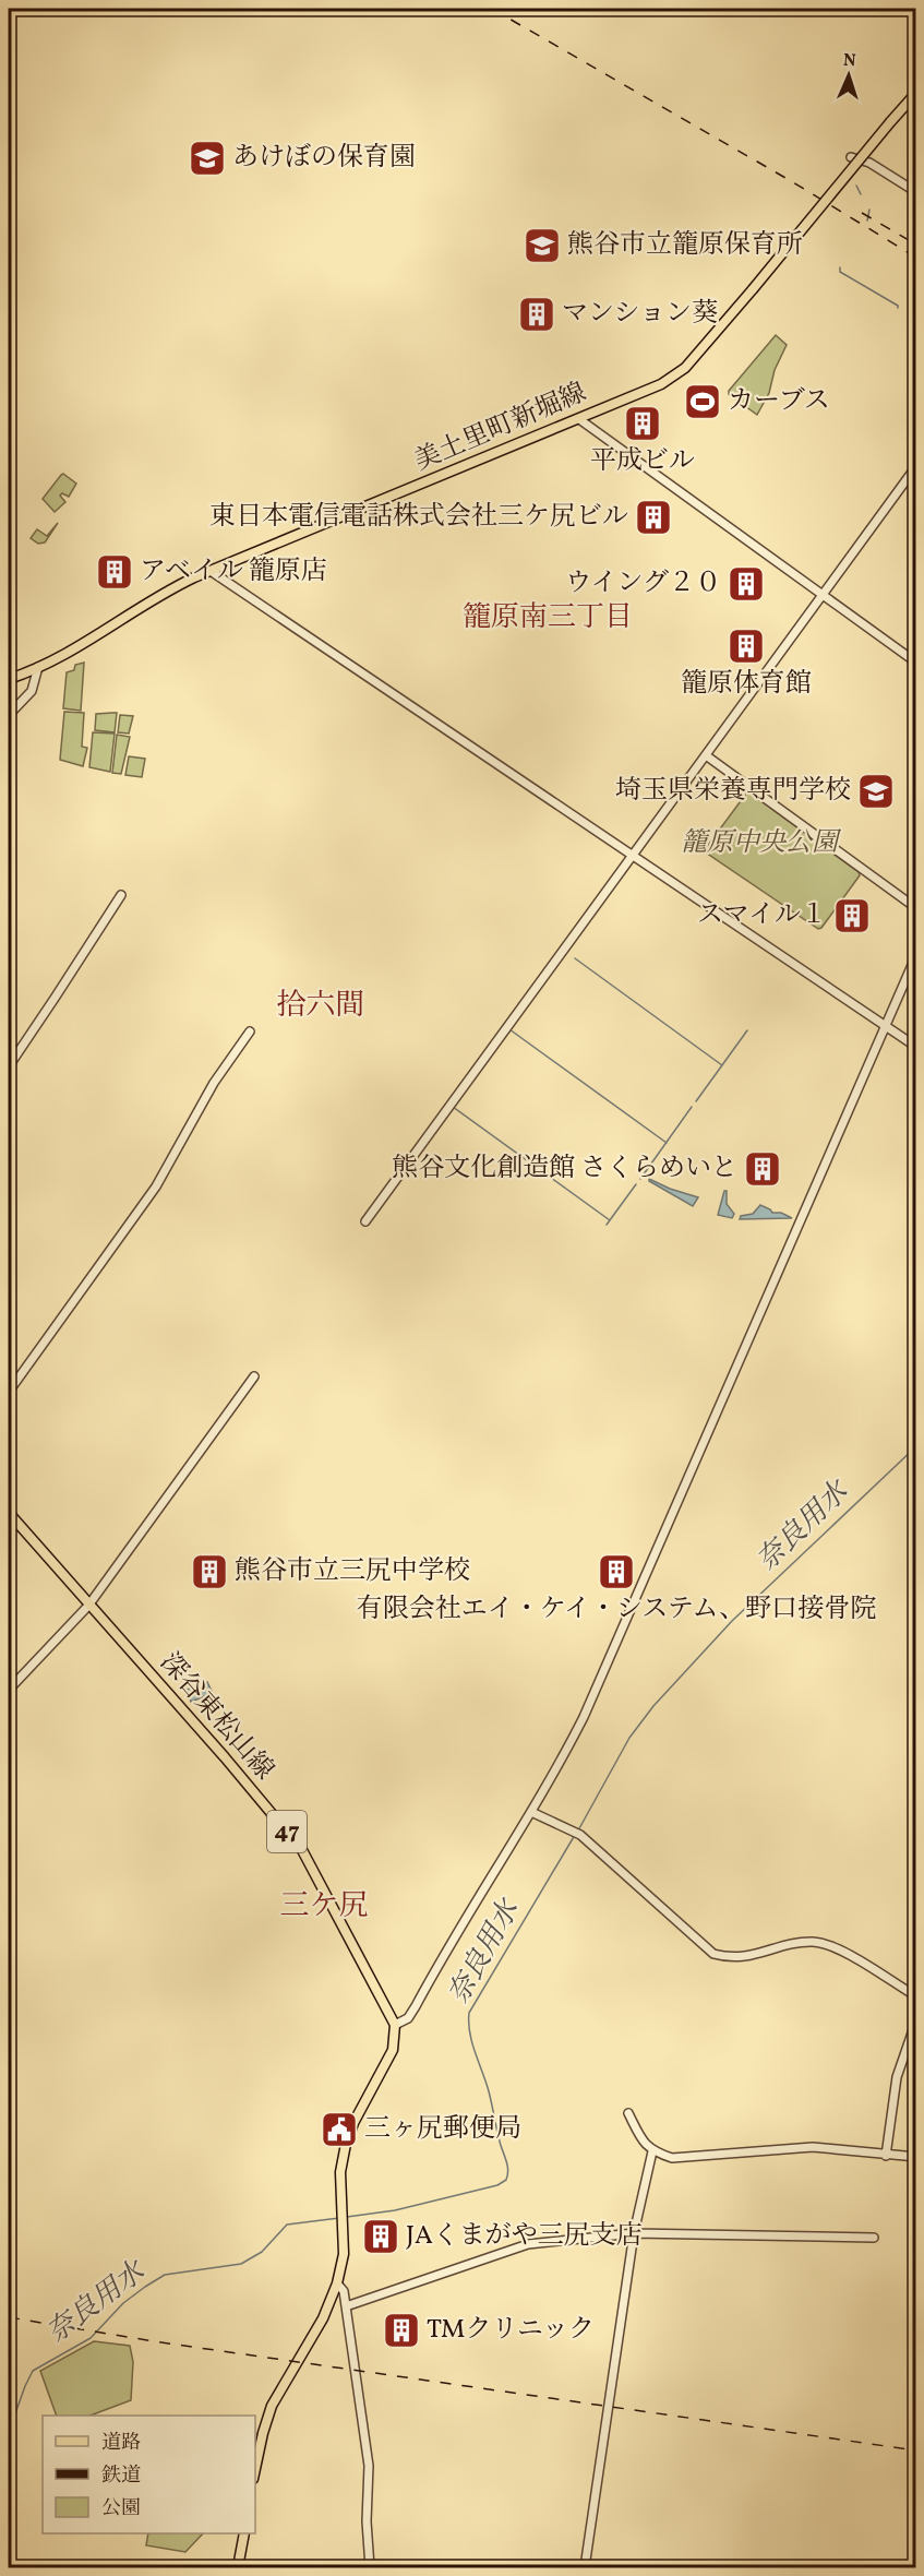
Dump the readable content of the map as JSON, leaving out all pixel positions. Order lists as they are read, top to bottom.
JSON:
{
  "streets": {
    "main road": ["美土里町新堀線", "深谷東松山線", "47"]
  },
  "districts": ["籠原南三丁目", "拾六間", "三ケ尻"],
  "water": ["奈良用水"],
  "parks": ["籠原中央公園"],
  "places": {
    "school or university": ["あけぼの保育園", "熊谷市立籠原保育所", "埼玉県栄養専門学校"],
    "building": [
      "マンション葵",
      "平成ビル",
      "東日本電信電話株式会社三ケ尻ビル",
      "アベイル 籠原店",
      "ウイング２０",
      "籠原体育館",
      "スマイル１",
      "熊谷文化創造館 さくらめいと",
      "熊谷市立三尻中学校",
      "有限会社エイ・ケイ・システム、野口接骨院",
      "JAくまがや三尻支店",
      "TMクリニック"
    ],
    "sports": ["カーブス"],
    "public building": ["三ヶ尻郵便局"]
  },
  "legend": ["道路", "鉄道", "公園"],
  "north": "top"
}
